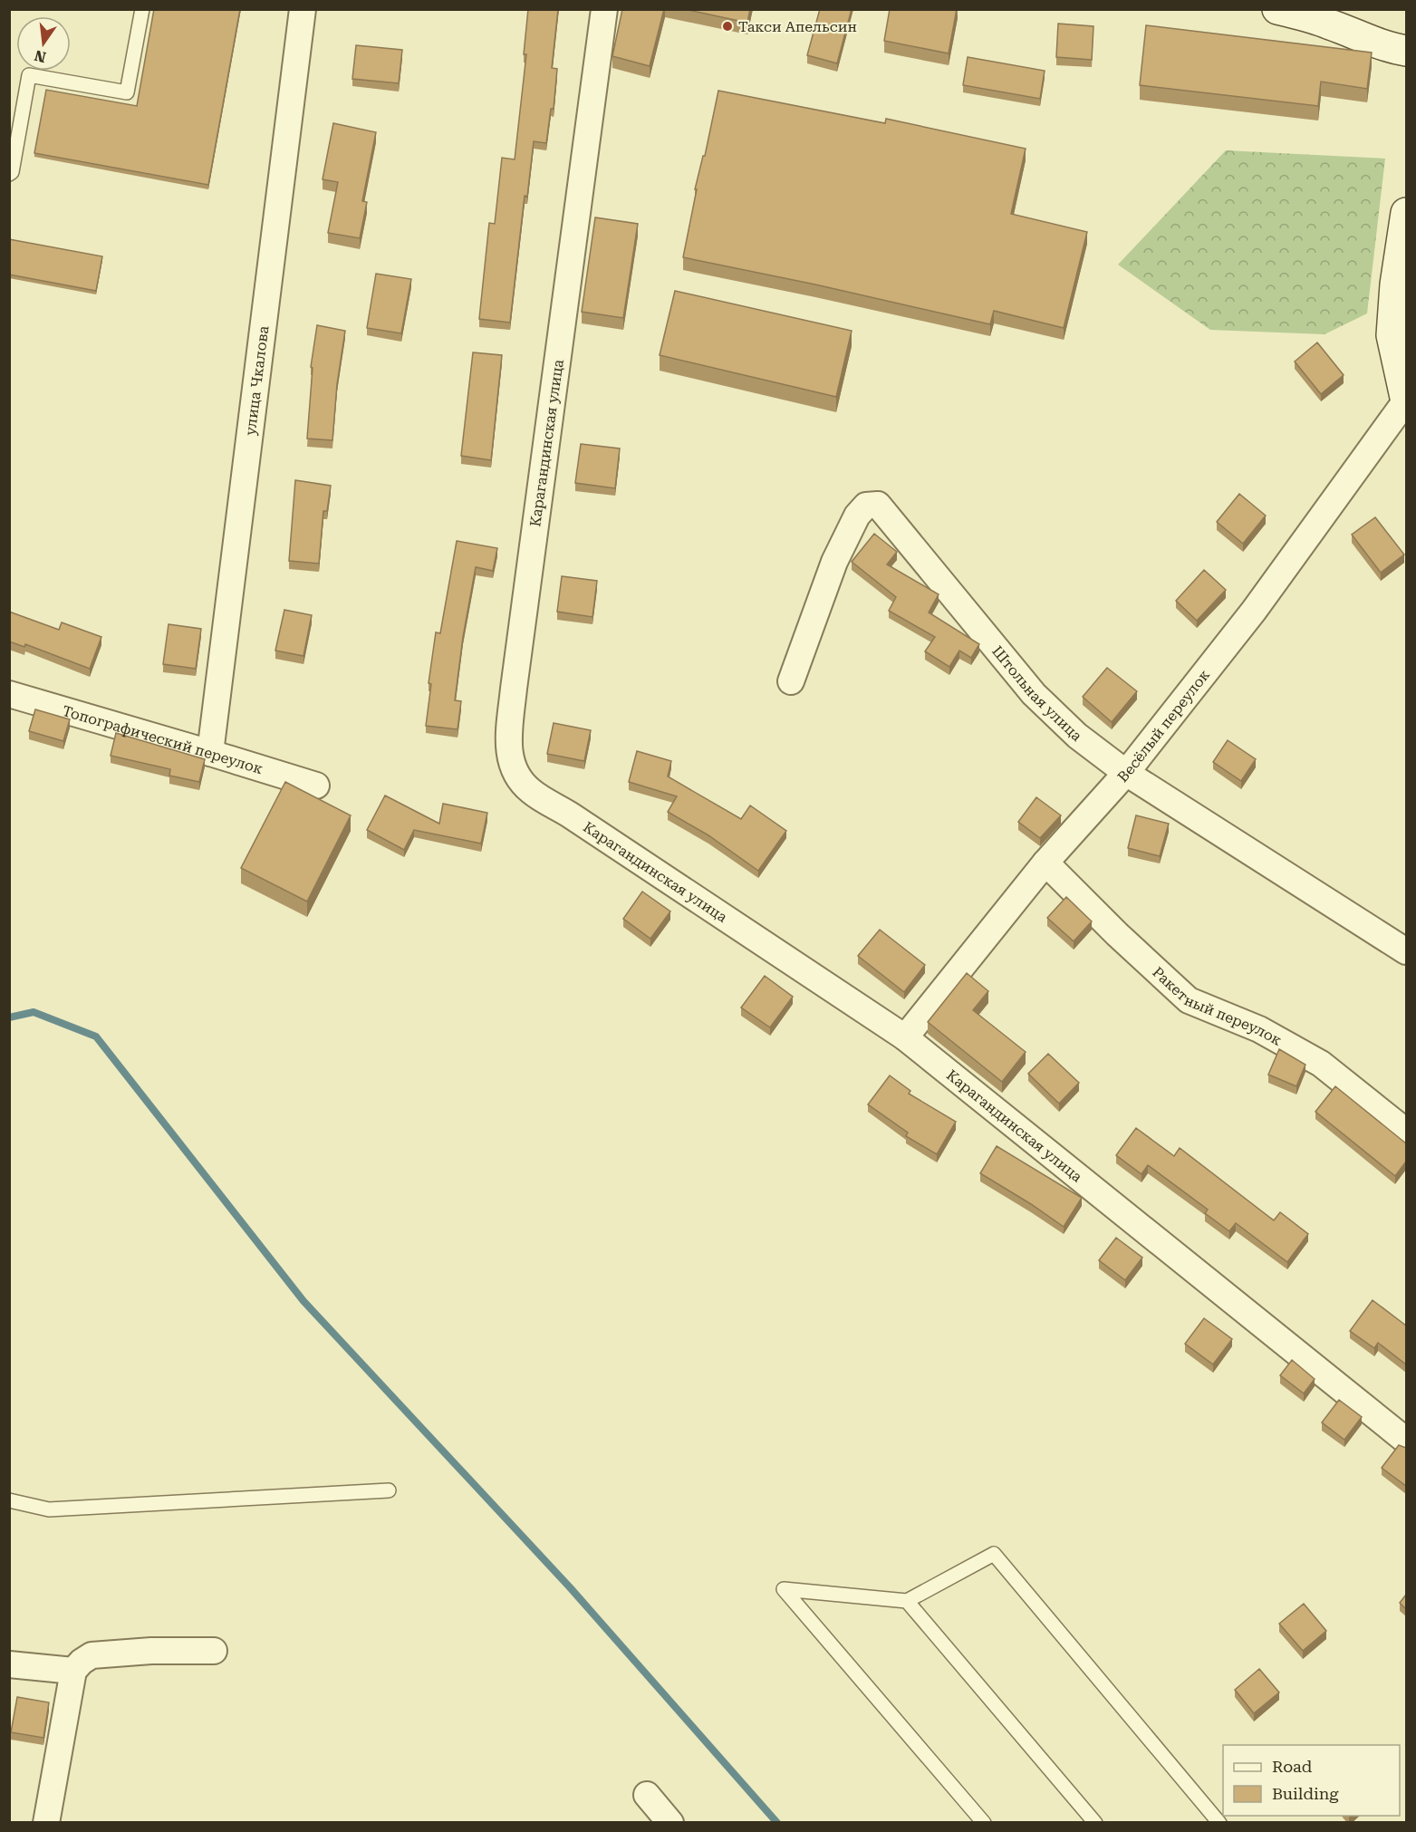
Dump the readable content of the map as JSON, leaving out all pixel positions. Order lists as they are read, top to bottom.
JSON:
{
  "streets": {
    "street": [
      "улица Чкалова",
      "Карагандинская улица",
      "Штольная улица",
      "Весёлый переулок",
      "Топографический переулок",
      "Ракетный переулок"
    ]
  },
  "crossings": [
    ["улица Чкалова", "Топографический переулок"],
    ["Карагандинская улица", "Весёлый переулок"],
    ["Штольная улица", "Весёлый переулок"],
    ["Весёлый переулок", "Ракетный переулок"]
  ],
  "places": ["Такси Апельсин"],
  "legend": ["Road", "Building"],
  "north": "bottom"
}
